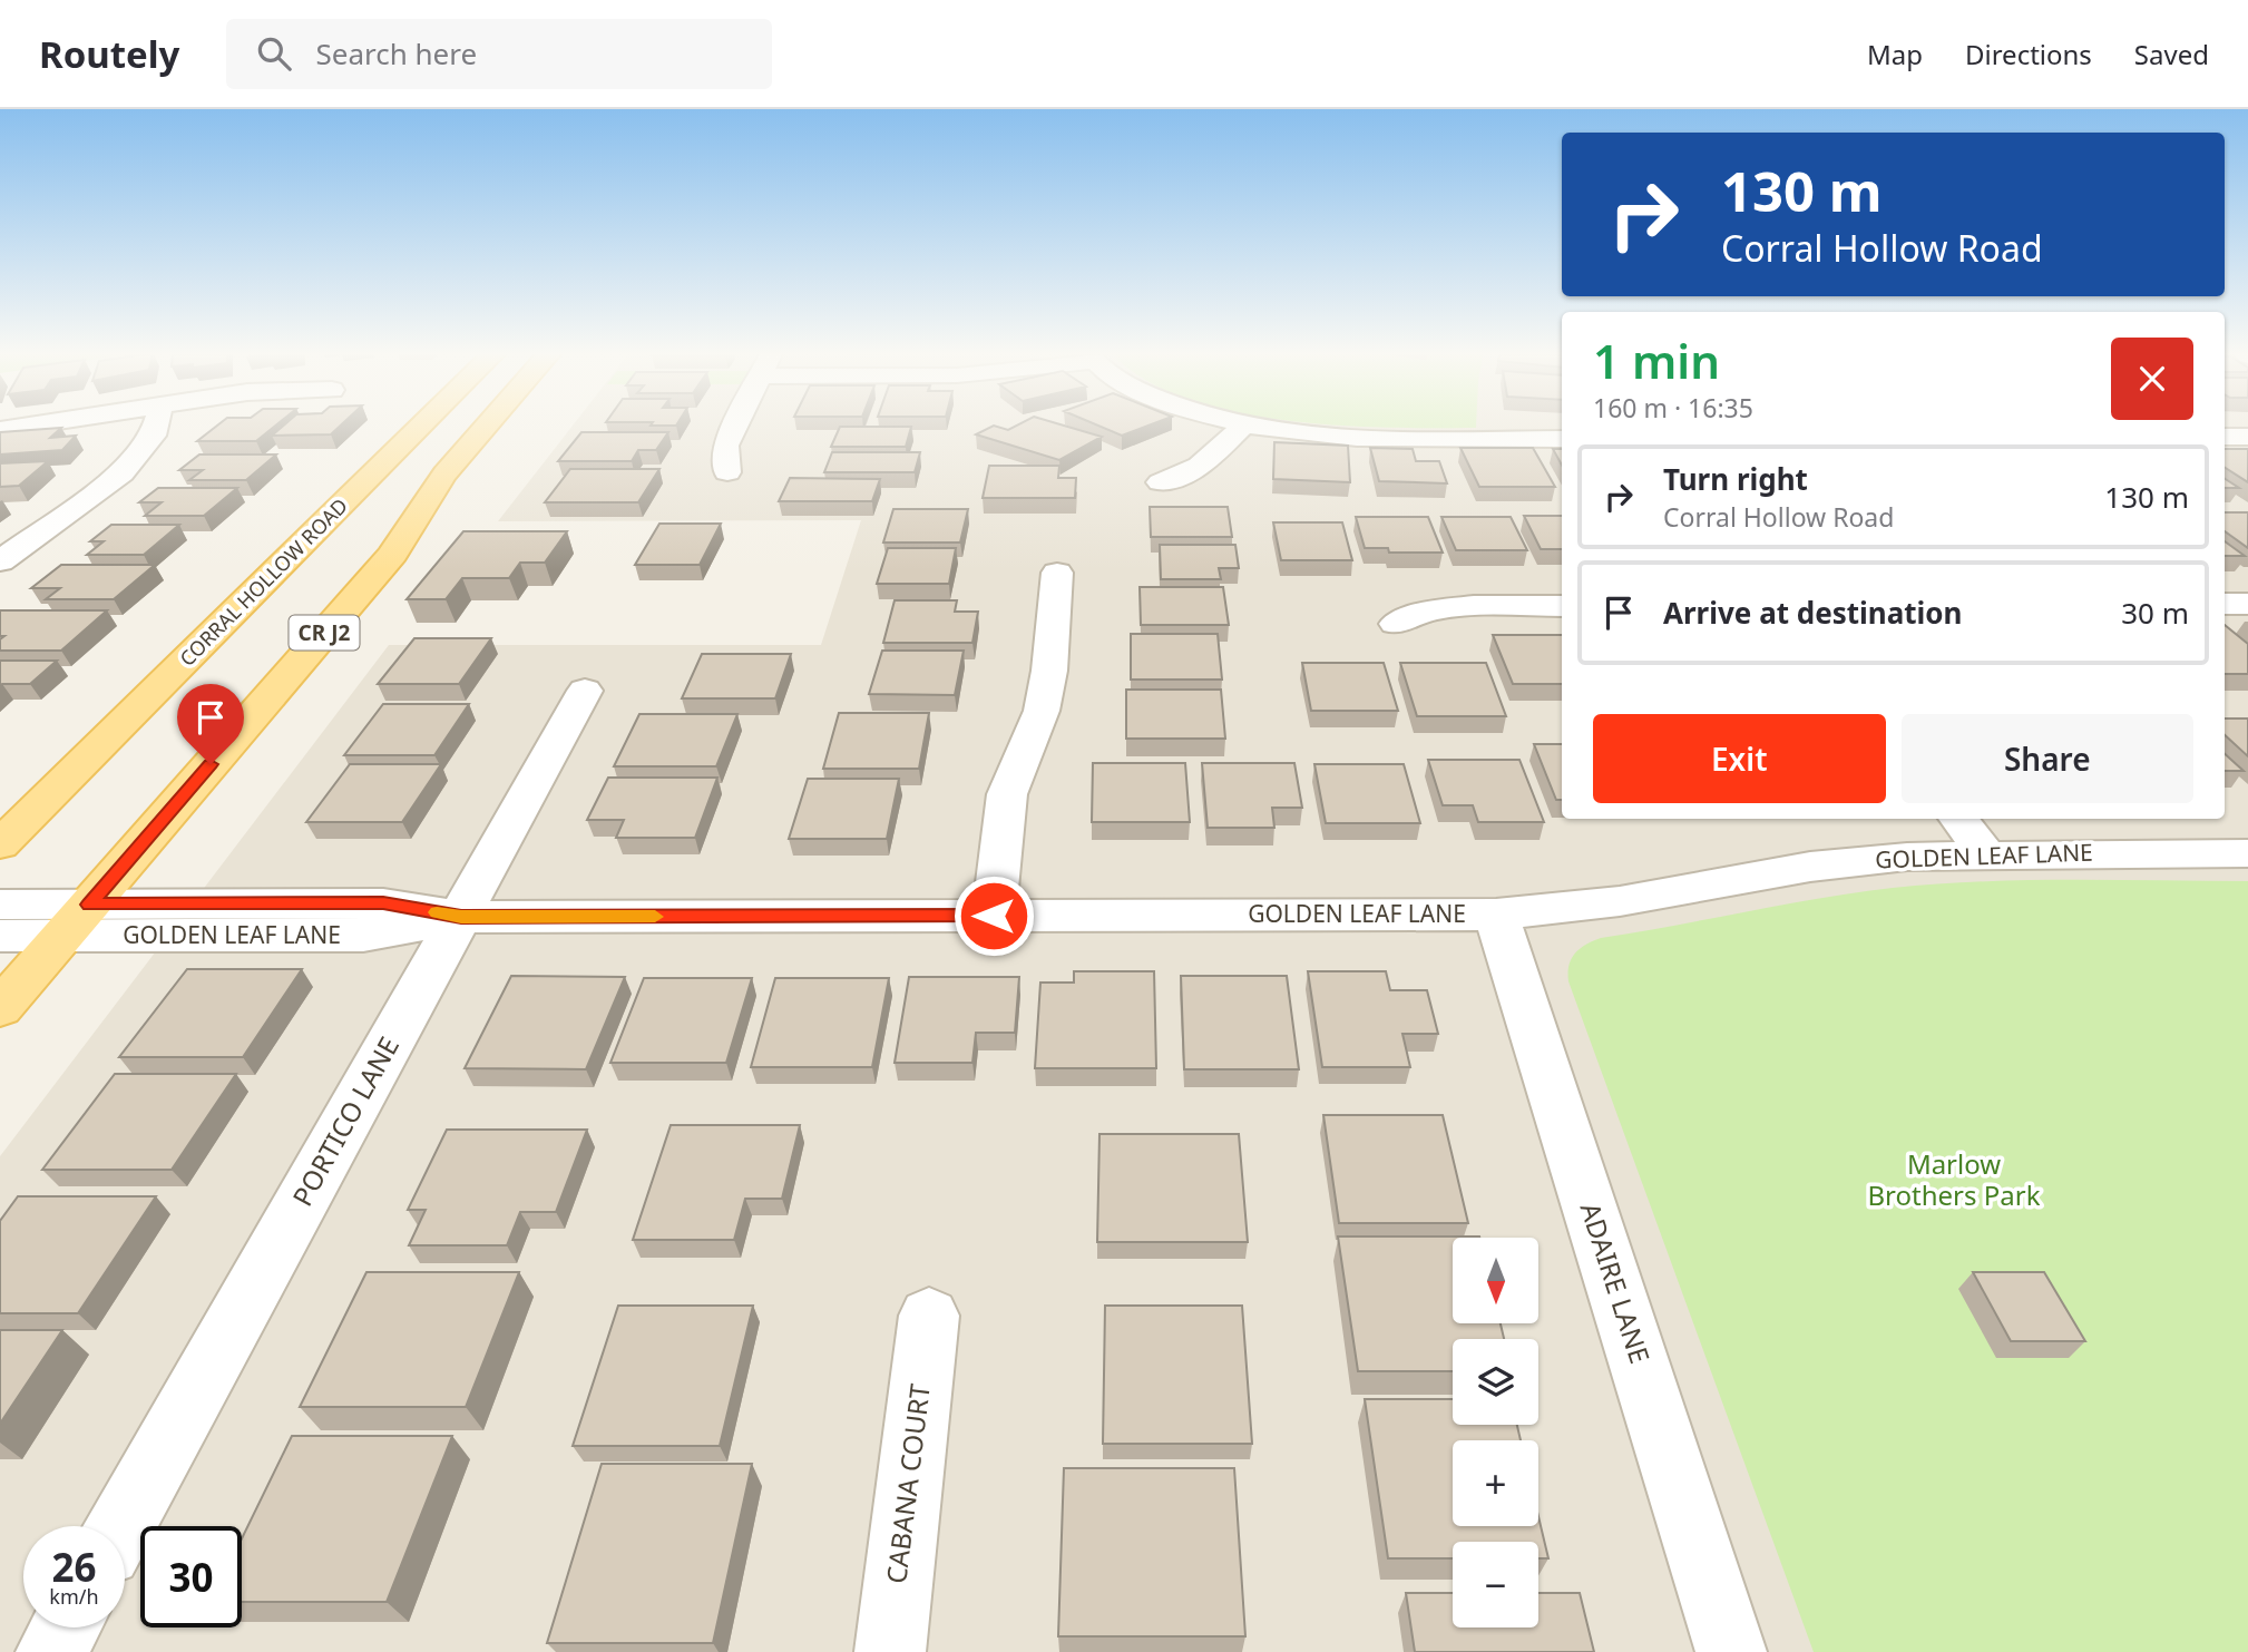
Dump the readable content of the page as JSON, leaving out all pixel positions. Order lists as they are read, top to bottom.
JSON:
{
  "streets": {
    "main road": ["CORRAL HOLLOW ROAD", "CR J2"],
    "street": [
      "GOLDEN LEAF LANE",
      "PORTICO LANE",
      "ADAIRE LANE",
      "CABANA COURT"
    ]
  },
  "crossings": [
    ["CR J2", "GOLDEN LEAF LANE"],
    ["GOLDEN LEAF LANE", "PORTICO LANE"],
    ["GOLDEN LEAF LANE", "ADAIRE LANE"]
  ],
  "parks": ["Marlow Brothers Park"],
  "north": "bottom",
  "page": {
    "header": "Routely",
    "search": "Search here",
    "nav": ["Map", "Directions", "Saved"],
    "turn": ["130 m", "Corral Hollow Road"],
    "heading": ["1 min", "160 m · 16:35"],
    "list": [
      {
        "name": "Turn right",
        "note": "Corral Hollow Road",
        "value": "130 m"
      },
      {
        "name": "Arrive at destination",
        "value": "30 m"
      }
    ],
    "buttons": ["Exit", "Share"],
    "map_buttons": ["+", "−"],
    "speed": "26 km/h",
    "limit": "30"
  }
}
